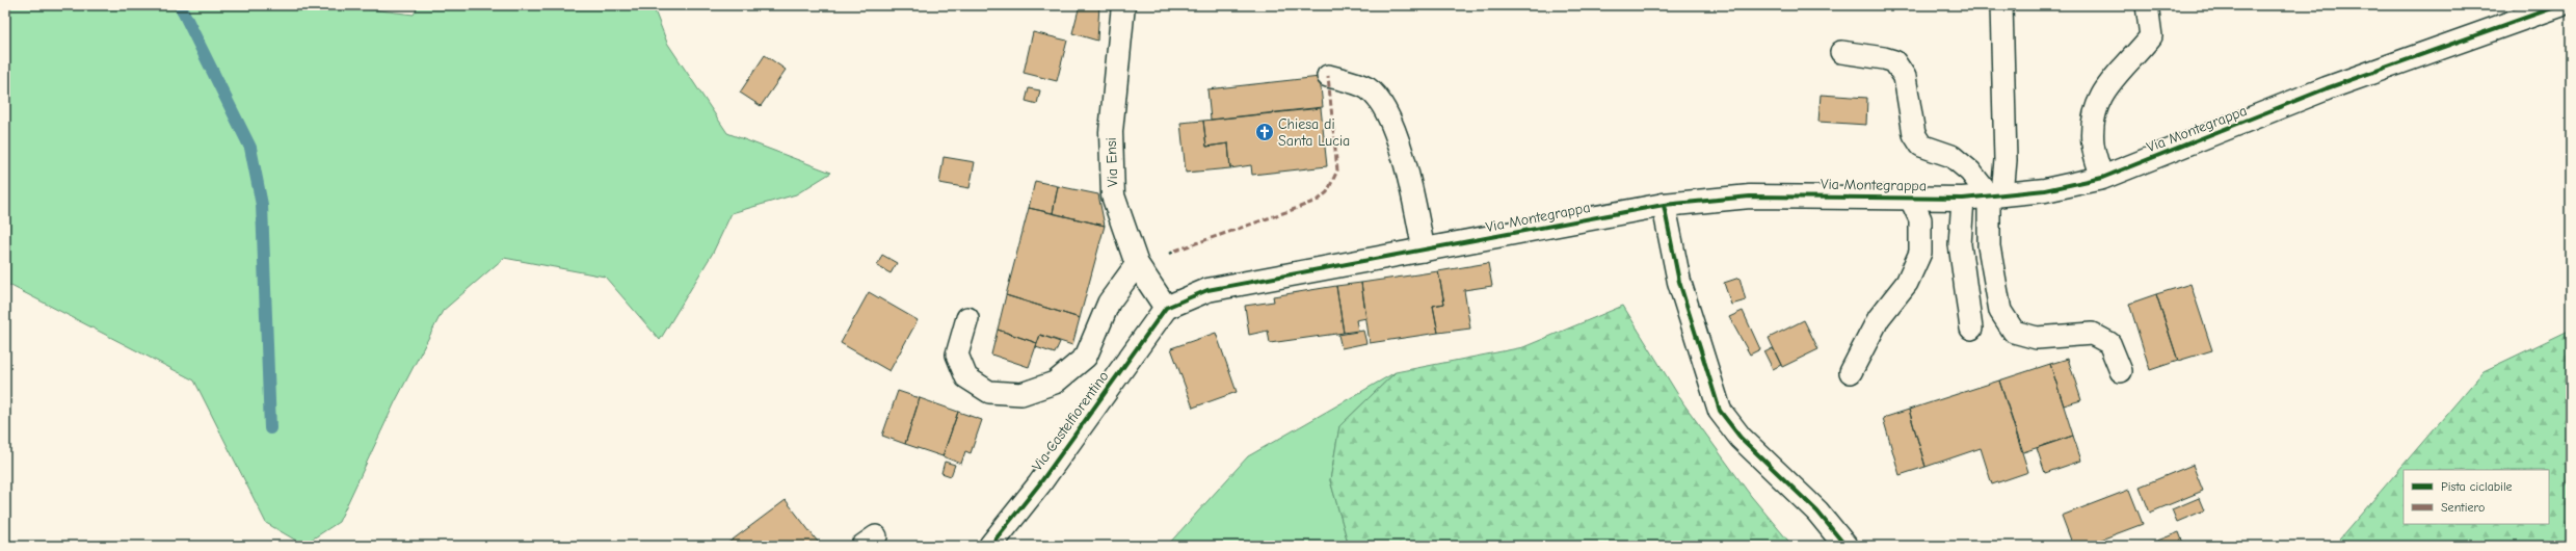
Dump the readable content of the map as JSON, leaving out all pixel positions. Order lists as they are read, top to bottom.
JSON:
{
  "streets": {
    "street": ["Via Montegrappa", "Via Ensi", "Via Castelfiorentino"]
  },
  "crossings": [
    ["Via Montegrappa", "Via Ensi"],
    ["Via Montegrappa", "Via Castelfiorentino"],
    ["Via Ensi", "Via Castelfiorentino"]
  ],
  "places": {
    "church": ["Chiesa di Santa Lucia"]
  },
  "legend": ["Pista ciclabile", "Sentiero"]
}
